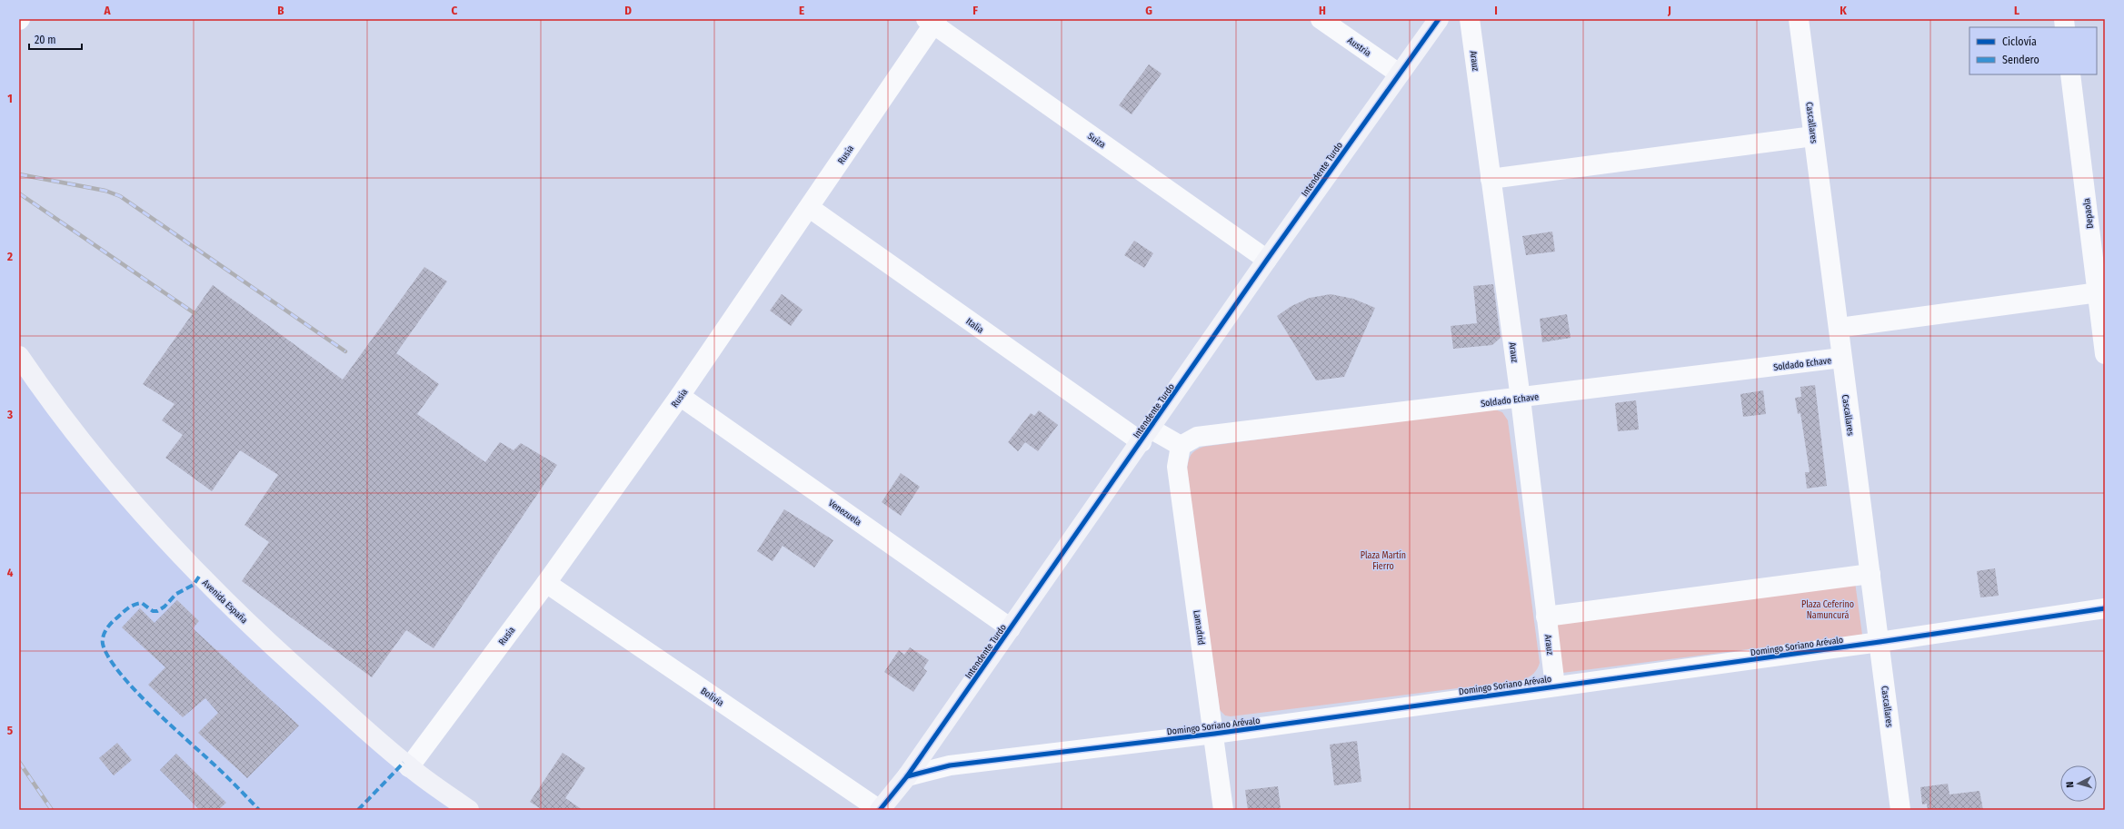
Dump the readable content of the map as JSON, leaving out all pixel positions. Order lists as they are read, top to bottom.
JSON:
{
  "streets": {
    "street": [
      "Austria",
      "Arauz",
      "Cascallares",
      "Suiza",
      "Rusia",
      "Intendente Turdo",
      "Depaola",
      "Italia",
      "Soldado Echave",
      "Venezuela",
      "Avenida España",
      "Lamadrid",
      "Domingo Soriano Arévalo",
      "Bolivia"
    ]
  },
  "crossings": [
    ["Austria", "Intendente Turdo"],
    ["Arauz", "Soldado Echave"],
    ["Arauz", "Domingo Soriano Arévalo"],
    ["Cascallares", "Soldado Echave"],
    ["Cascallares", "Domingo Soriano Arévalo"],
    ["Suiza", "Rusia"],
    ["Suiza", "Intendente Turdo"],
    ["Rusia", "Italia"],
    ["Rusia", "Venezuela"],
    ["Rusia", "Avenida España"],
    ["Rusia", "Bolivia"],
    ["Intendente Turdo", "Italia"],
    ["Intendente Turdo", "Venezuela"],
    ["Intendente Turdo", "Domingo Soriano Arévalo"],
    ["Intendente Turdo", "Bolivia"],
    ["Italia", "Soldado Echave"],
    ["Italia", "Lamadrid"],
    ["Soldado Echave", "Lamadrid"],
    ["Lamadrid", "Domingo Soriano Arévalo"]
  ],
  "parks": ["Plaza Martín Fierro", "Plaza Ceferino Namuncurá"],
  "legend": ["Ciclovía", "Sendero"],
  "scale_bar": "20 m",
  "north": "left",
  "grid": {
    "columns": [
      "A",
      "B",
      "C",
      "D",
      "E",
      "F",
      "G",
      "H",
      "I",
      "J",
      "K",
      "L"
    ],
    "rows": [
      "1",
      "2",
      "3",
      "4",
      "5"
    ]
  }
}
